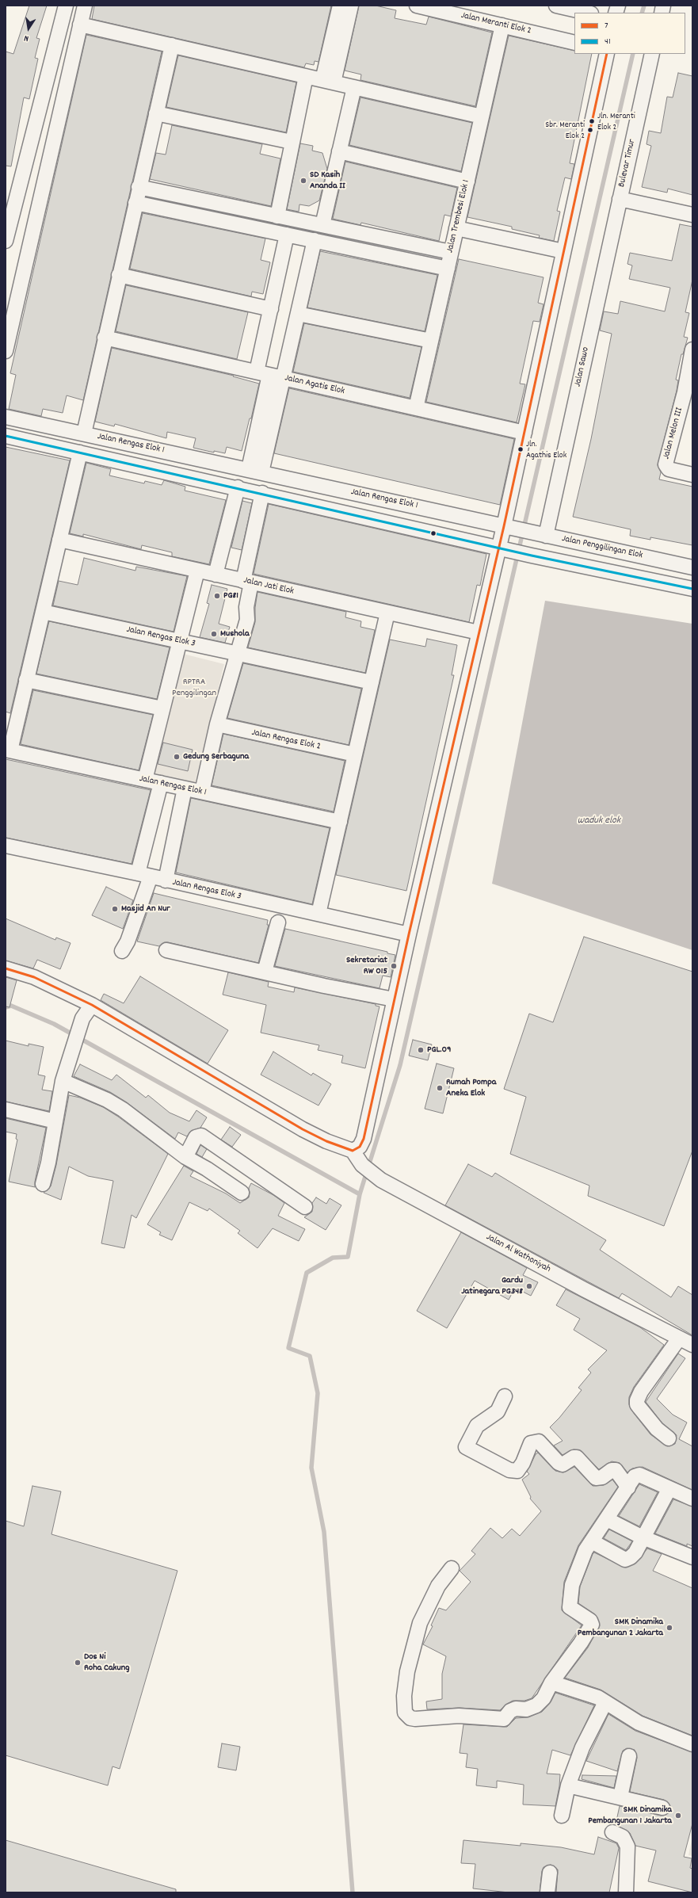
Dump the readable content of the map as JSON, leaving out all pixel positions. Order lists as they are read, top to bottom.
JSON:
{
  "streets": {
    "street": [
      "Jalan Meranti Elok 2",
      "Bulevar Timur",
      "Jalan Trembesi Elok 1",
      "Jalan Sawo",
      "Jalan Agatis Elok",
      "Jalan Melon III",
      "Jalan Rengas Elok 1",
      "Jalan Penggilingan Elok",
      "Jalan Jati Elok",
      "Jalan Rengas Elok 3",
      "Jalan Rengas Elok 2",
      "Jalan Al Wathoniyah"
    ]
  },
  "crossings": [
    ["Jalan Meranti Elok 2", "Jalan Trembesi Elok 1"],
    ["Bulevar Timur", "Jalan Sawo"],
    ["Jalan Trembesi Elok 1", "Jalan Agatis Elok"],
    ["Jalan Sawo", "Jalan Penggilingan Elok"],
    ["Jalan Rengas Elok 1", "Jalan Penggilingan Elok"]
  ],
  "water": ["waduk elok"],
  "parks": ["RPTRA Penggilingan"],
  "places": [
    "Jln. Meranti Elok 2",
    "Sbr. Meranti Elok 2",
    "SD Kasih Ananda II",
    "Jln. Agathis Elok",
    "PG81",
    "Mushola",
    "Gedung Serbaguna",
    "Masjid An Nur",
    "Sekretariat RW 015",
    "PGL.09",
    "Rumah Pompa Aneka Elok",
    "Gardu Jatinegara PG348",
    "SMK Dinamika Pembangunan 2 Jakarta",
    "Dos Ni Roha Cakung",
    "SMK Dinamika Pembangunan 1 Jakarta"
  ],
  "lines": ["transit line 7", "transit line 41"],
  "legend": ["7", "41"],
  "north": "bottom"
}
